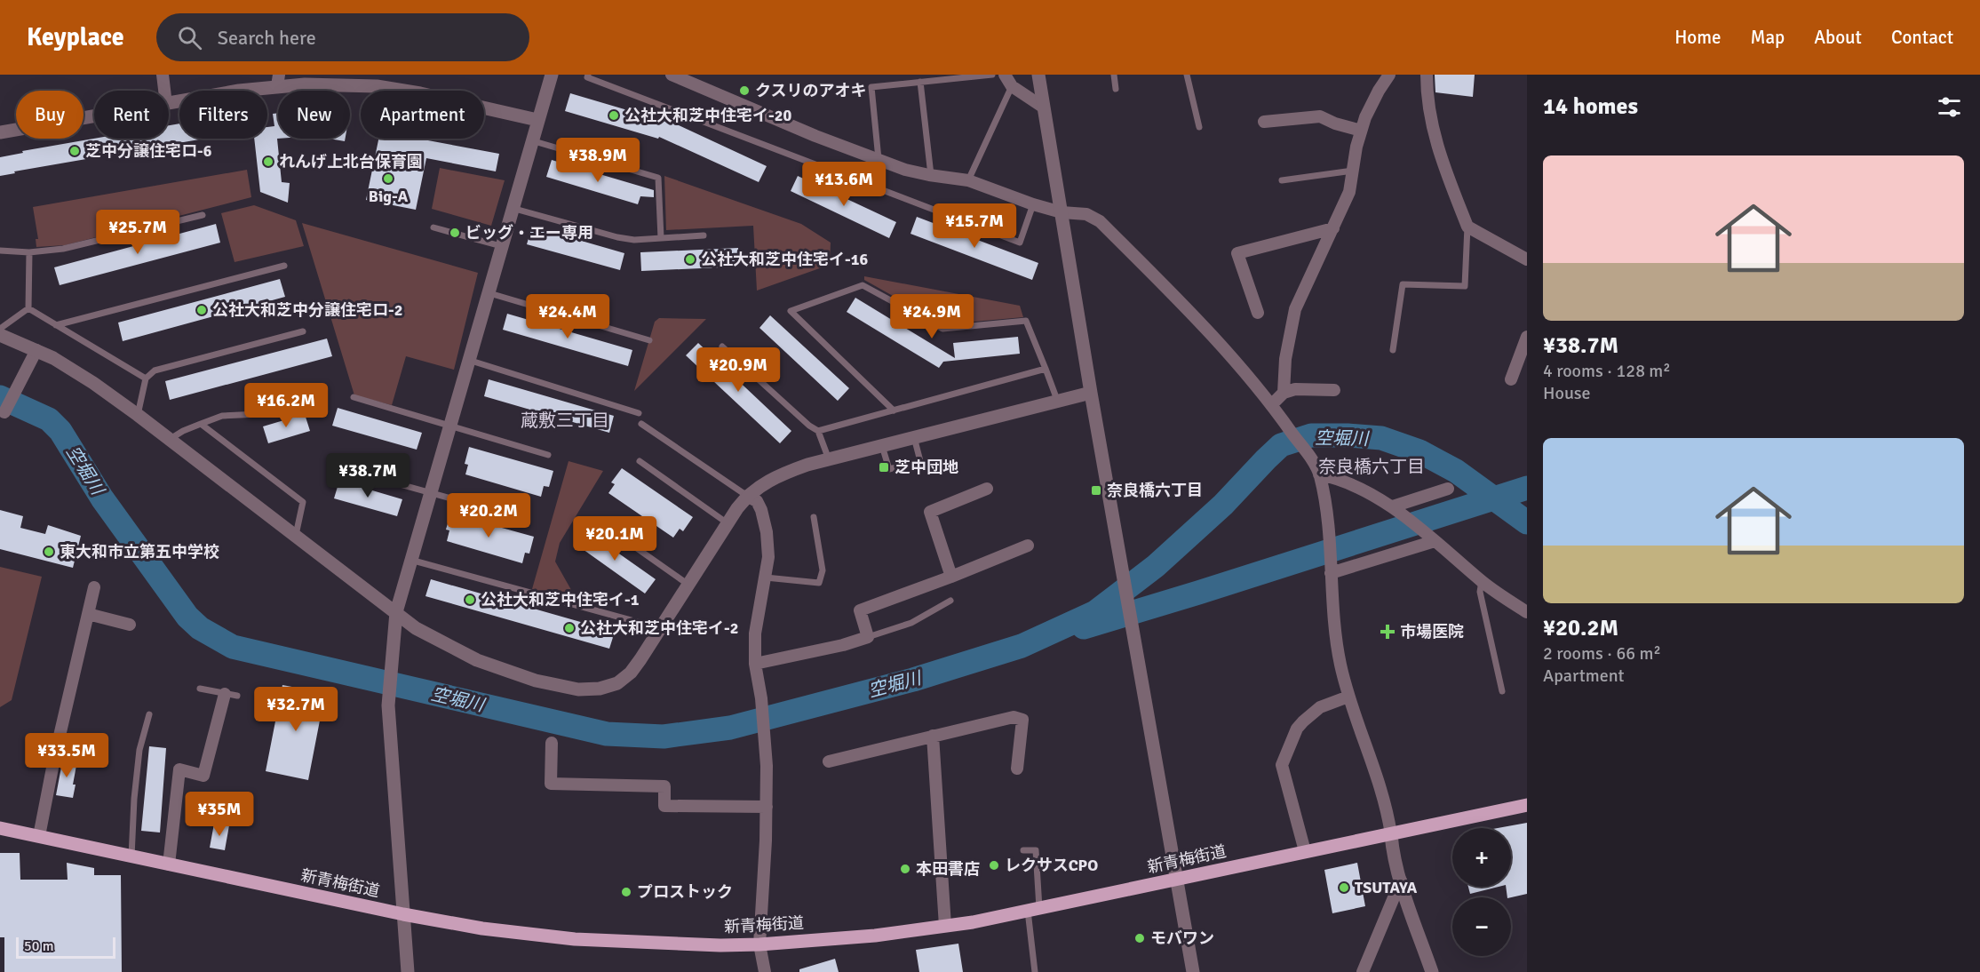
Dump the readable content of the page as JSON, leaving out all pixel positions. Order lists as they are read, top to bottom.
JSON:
{
  "streets": {
    "main road": ["新青梅街道"]
  },
  "districts": ["蔵敷三丁目", "奈良橋六丁目"],
  "water": ["空堀川"],
  "places": {
    "other": [
      "クスリのアオキ",
      "公社大和芝中住宅イ-20",
      "芝中分譲住宅ロ-6",
      "れんげ上北台保育園",
      "Big-A",
      "ビッグ・エー専用",
      "公社大和芝中住宅イ-16",
      "公社大和芝中分譲住宅ロ-2",
      "東大和市立第五中学校",
      "公社大和芝中住宅イ-1",
      "公社大和芝中住宅イ-2",
      "レクサスCPO",
      "本田書店",
      "TSUTAYA",
      "プロストック",
      "モバワン"
    ],
    "transit": ["芝中団地", "奈良橋六丁目"],
    "health": ["市場医院"]
  },
  "scale_bar": "50 m",
  "page": {
    "header": "Keyplace",
    "search": "Search here",
    "nav": [
      "Home",
      "Map",
      "About",
      "Contact"
    ],
    "heading": "14 homes",
    "chip": [
      "Buy",
      "Rent",
      "Filters",
      "New",
      "Apartment"
    ],
    "price": [
      "¥38.9M",
      "¥13.6M",
      "¥15.7M",
      "¥25.7M",
      "¥24.4M",
      "¥24.9M",
      "¥20.9M",
      "¥16.2M",
      "¥38.7M",
      "¥20.2M",
      "¥20.1M",
      "¥32.7M",
      "¥33.5M",
      "¥35M"
    ],
    "list": [
      {
        "name": "¥38.7M",
        "note": "4 rooms · 128 m² · House"
      },
      {
        "name": "¥20.2M",
        "note": "2 rooms · 66 m² · Apartment"
      }
    ],
    "map_buttons": ["+", "−"],
    "scale": "50 m"
  }
}
